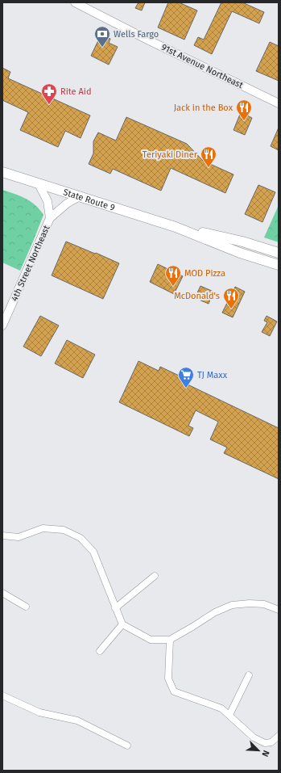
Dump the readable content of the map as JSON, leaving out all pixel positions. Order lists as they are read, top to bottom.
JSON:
{
  "streets": {
    "main road": ["State Route 9"],
    "street": ["91st Avenue Northeast", "4th Street Northeast"]
  },
  "places": {
    "bank": ["Wells Fargo"],
    "pharmacy": ["Rite Aid"],
    "restaurant": [
      "Jack in the Box",
      "Teriyaki Diner",
      "MOD Pizza",
      "McDonald's"
    ],
    "supermarket": ["TJ Maxx"]
  },
  "north": "bottom right"
}
